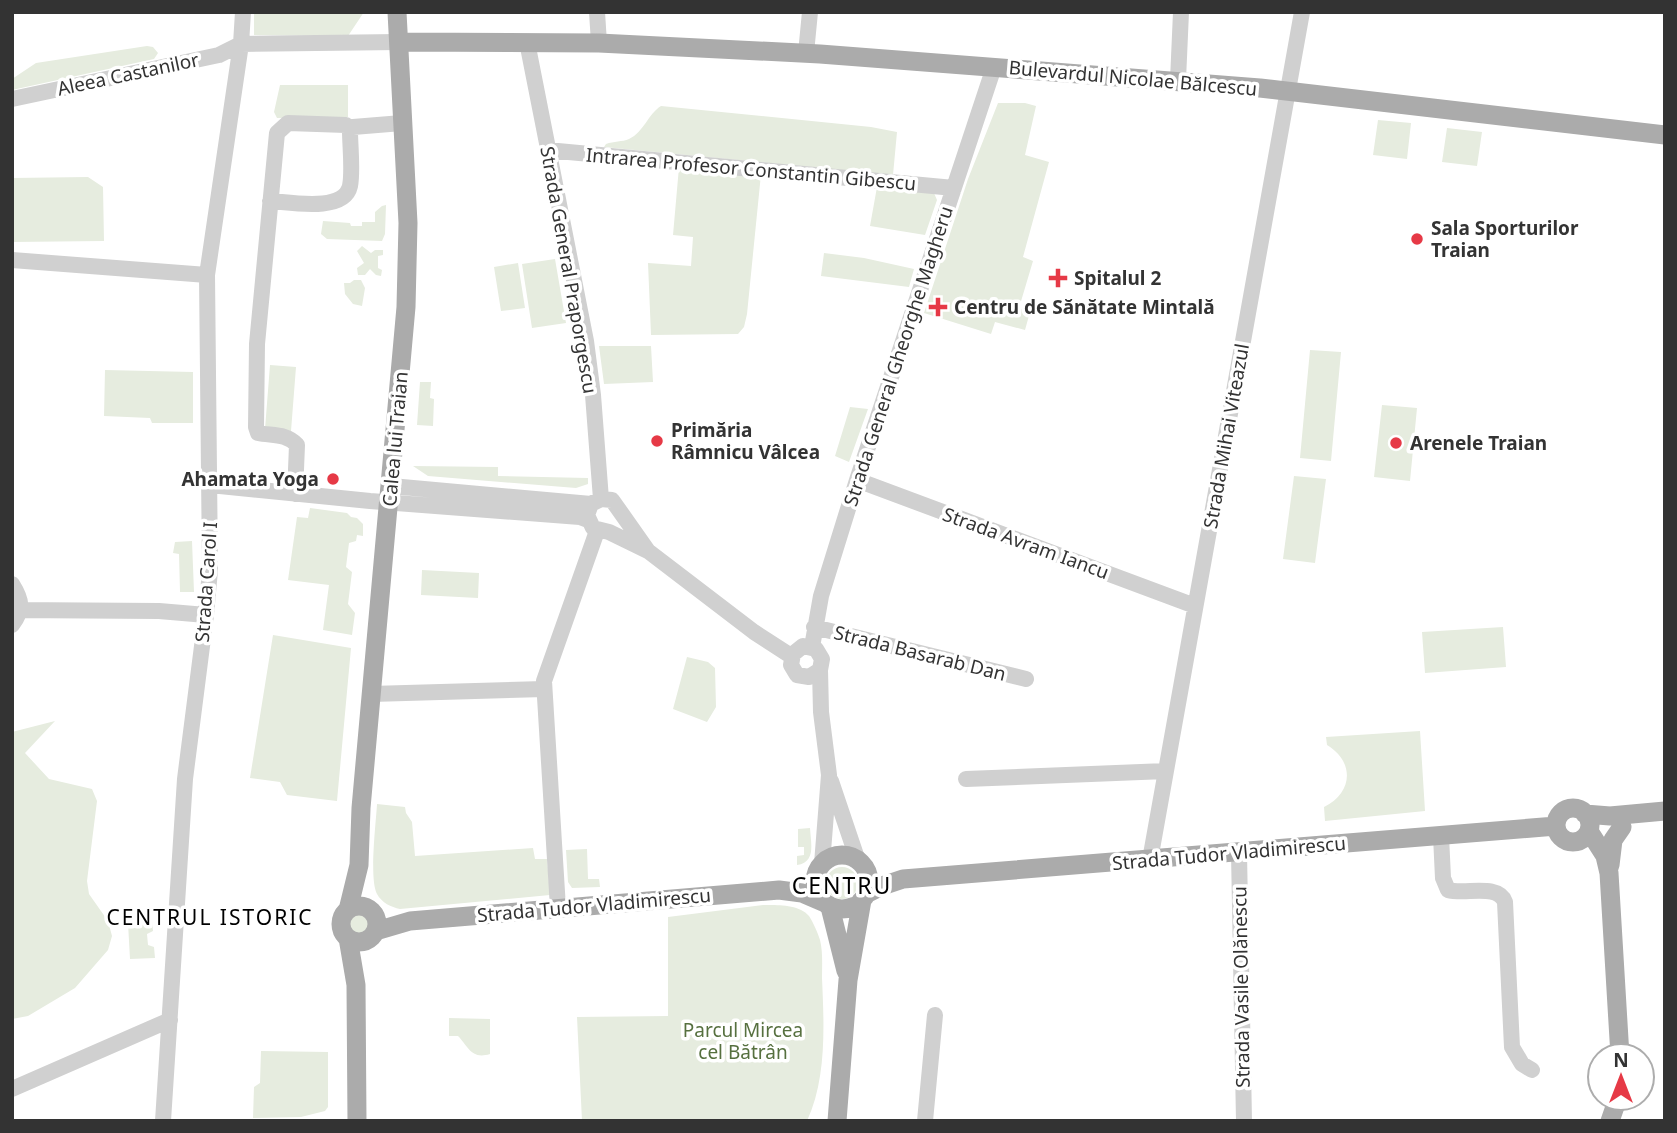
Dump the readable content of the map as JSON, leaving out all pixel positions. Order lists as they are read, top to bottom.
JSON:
{
  "streets": {
    "main road": ["Bulevardul Nicolae Bălcescu", "Calea lui Traian", "Strada Tudor Vladimirescu"],
    "street": [
      "Aleea Castanilor",
      "Intrarea Profesor Constantin Gibescu",
      "Strada General Praporgescu",
      "Strada General Gheorghe Magheru",
      "Strada Mihai Viteazul",
      "Strada Avram Iancu",
      "Strada Carol I",
      "Strada Basarab Dan",
      "Strada Vasile Olănescu"
    ]
  },
  "crossings": [
    ["Aleea Castanilor", "Strada Carol I"],
    ["Bulevardul Nicolae Bălcescu", "Strada General Praporgescu"],
    ["Bulevardul Nicolae Bălcescu", "Strada General Gheorghe Magheru"],
    ["Bulevardul Nicolae Bălcescu", "Strada Mihai Viteazul"],
    ["Bulevardul Nicolae Bălcescu", "Calea lui Traian"],
    ["Intrarea Profesor Constantin Gibescu", "Strada General Praporgescu"],
    ["Intrarea Profesor Constantin Gibescu", "Strada General Gheorghe Magheru"],
    ["Strada General Praporgescu", "Strada Tudor Vladimirescu"],
    ["Strada General Gheorghe Magheru", "Strada Avram Iancu"],
    ["Strada General Gheorghe Magheru", "Strada Basarab Dan"],
    ["Strada Mihai Viteazul", "Strada Avram Iancu"],
    ["Strada Mihai Viteazul", "Strada Tudor Vladimirescu"],
    ["Calea lui Traian", "Strada Tudor Vladimirescu"],
    ["Strada Tudor Vladimirescu", "Strada Vasile Olănescu"]
  ],
  "districts": ["CENTRU", "CENTRUL ISTORIC"],
  "parks": ["Parcul Mircea cel Bătrân"],
  "places": {
    "other": [
      "Sala Sporturilor Traian",
      "Primăria Râmnicu Vâlcea",
      "Arenele Traian",
      "Ahamata Yoga"
    ],
    "health": ["Spitalul 2", "Centru de Sănătate Mintală"]
  },
  "north": "top"
}
